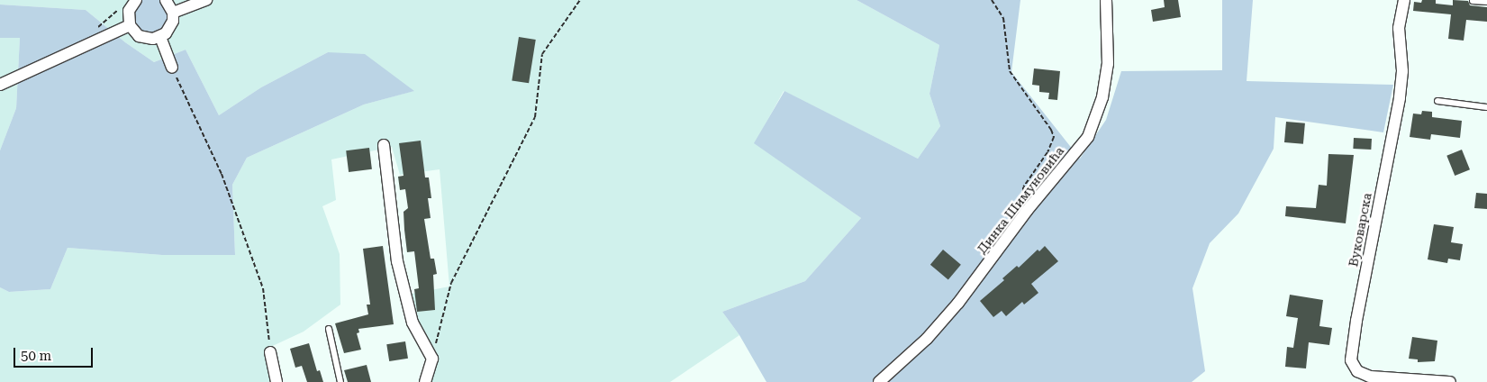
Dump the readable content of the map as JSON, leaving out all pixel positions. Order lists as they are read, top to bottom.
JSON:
{
  "streets": {
    "street": ["Динка Шимуновића", "Вуковарска"]
  },
  "scale_bar": "50 m"
}
